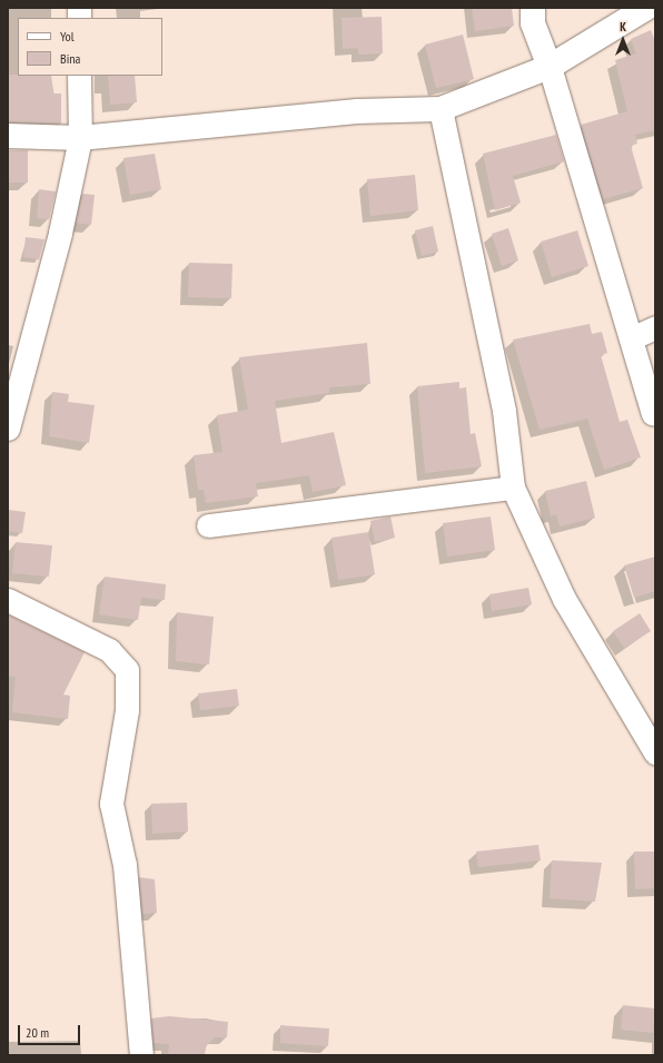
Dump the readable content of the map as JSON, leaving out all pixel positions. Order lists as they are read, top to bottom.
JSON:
{
  "legend": ["Yol", "Bina"],
  "scale_bar": "20 m",
  "north": "top"
}
